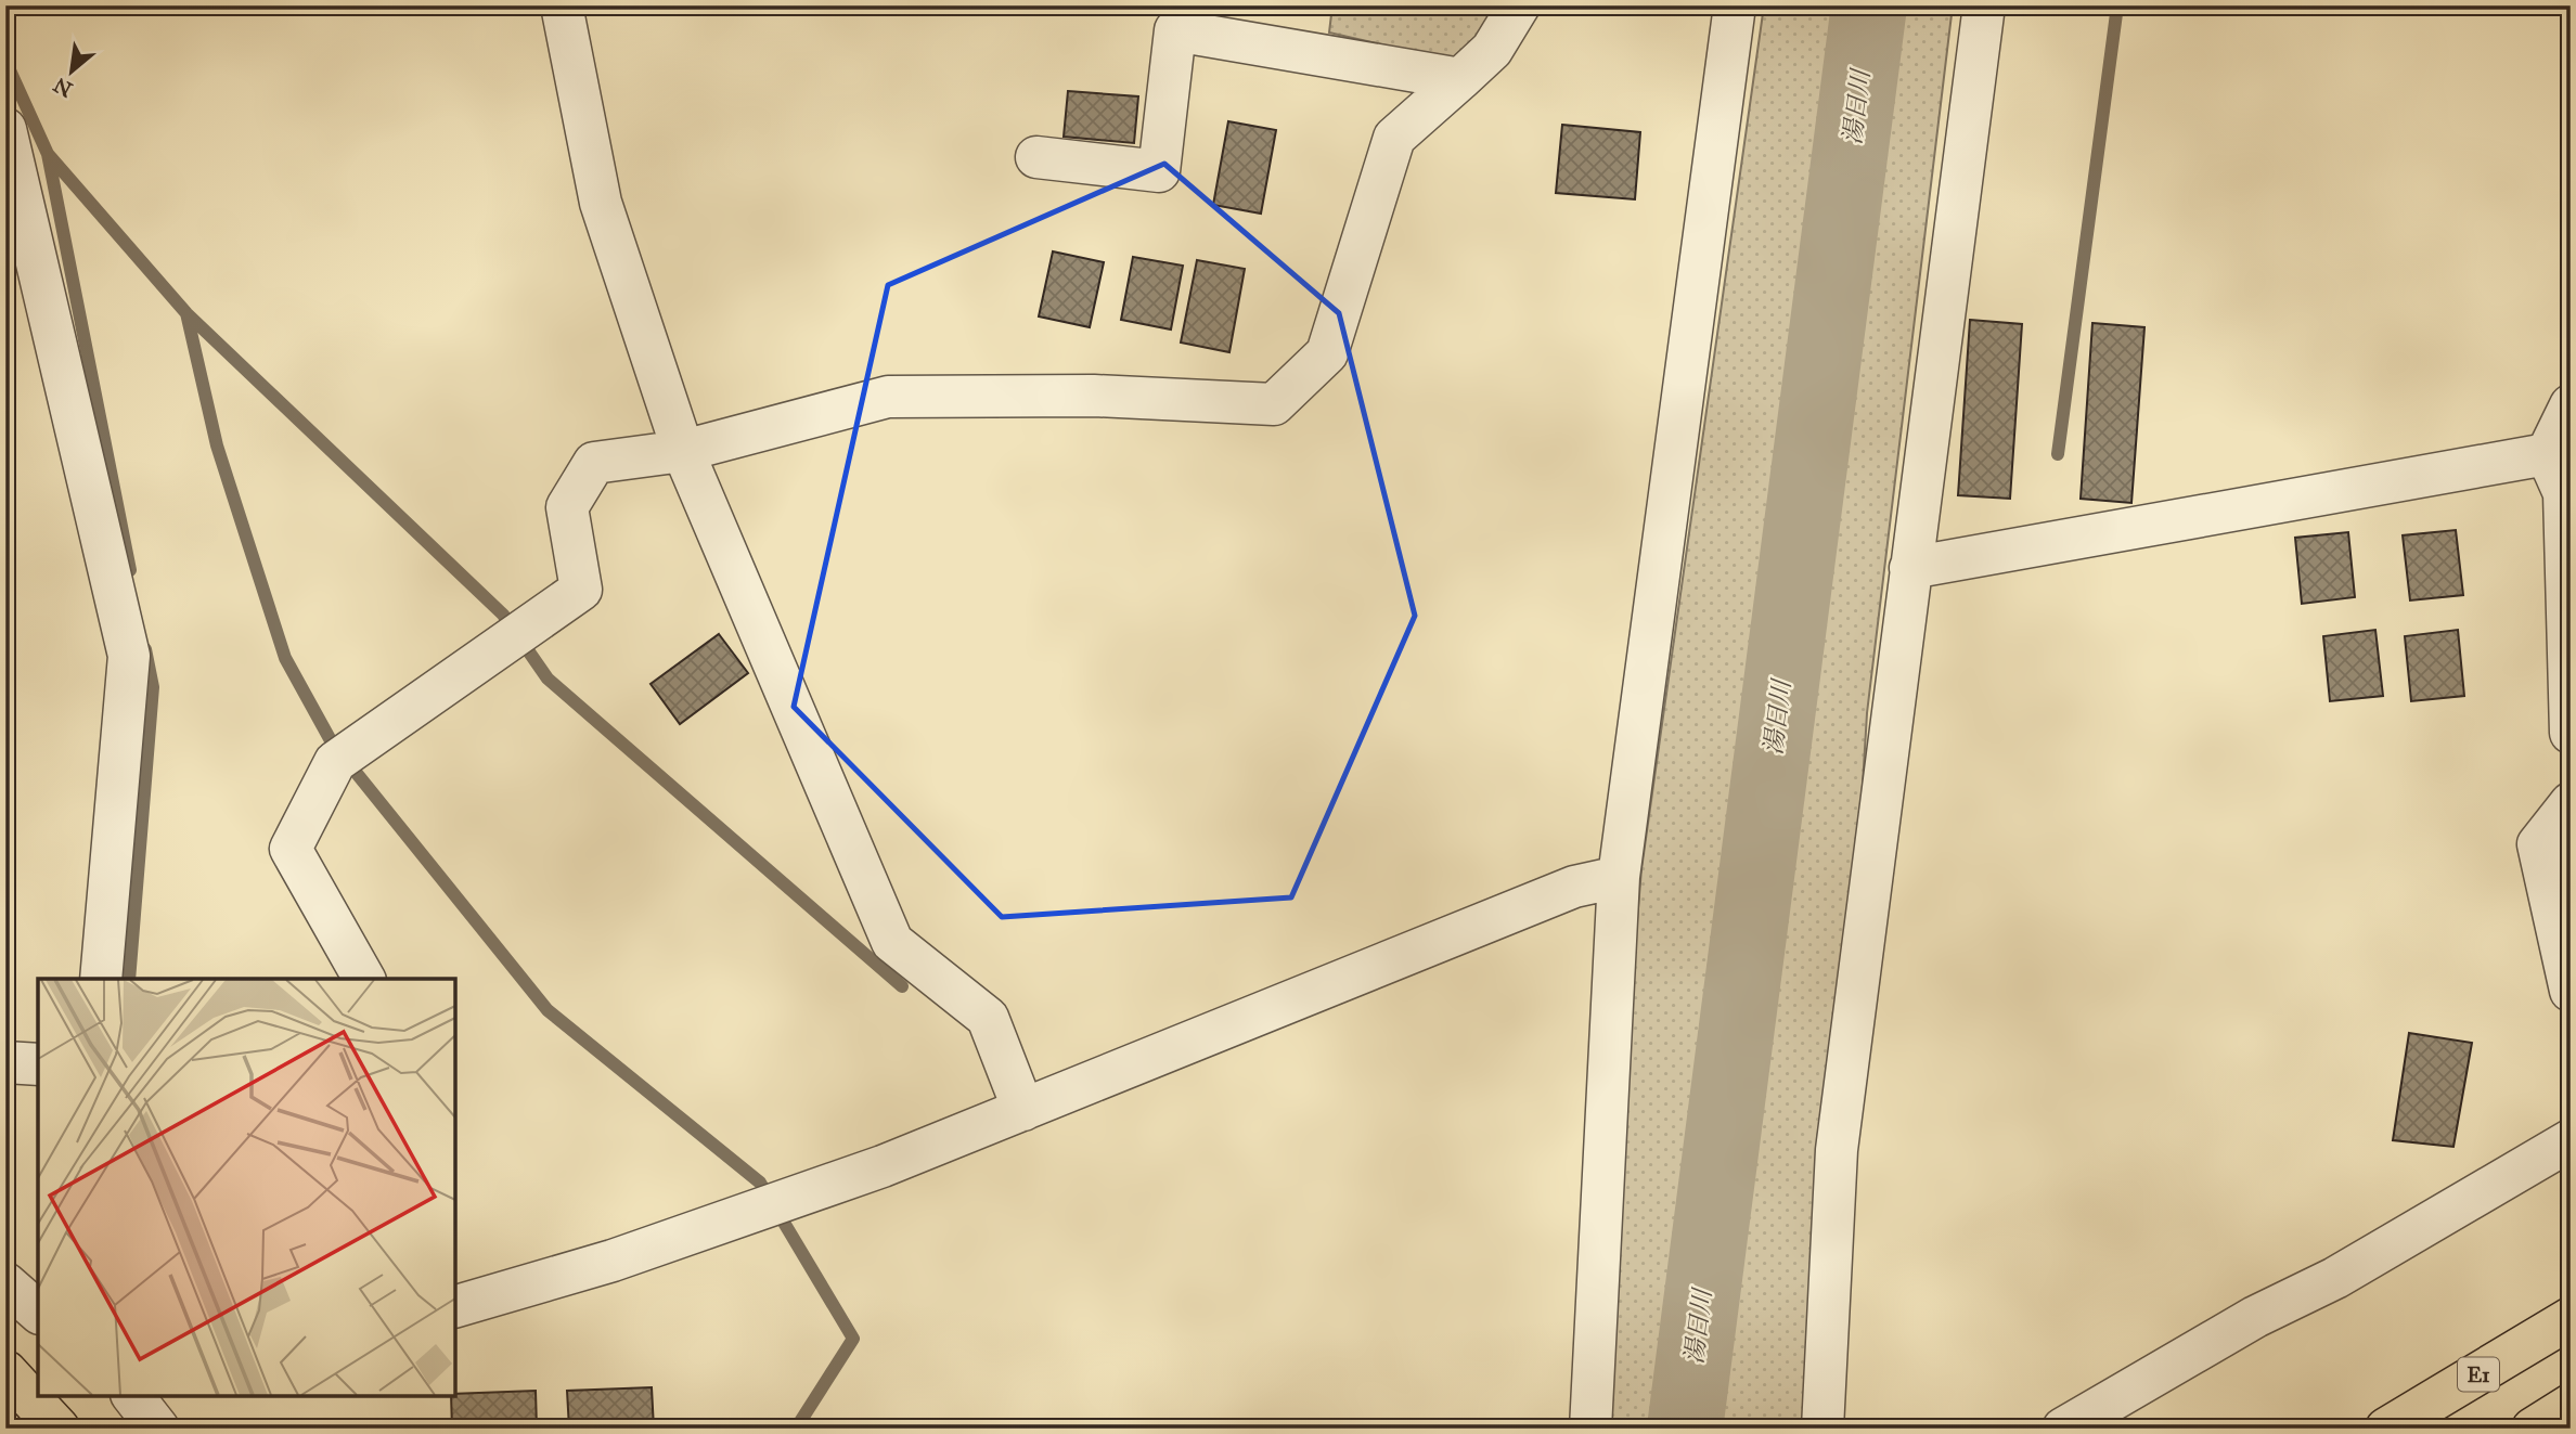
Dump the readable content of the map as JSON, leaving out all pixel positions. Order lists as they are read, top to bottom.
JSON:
{
  "streets": {
    "highway": ["E1"]
  },
  "water": ["湯日川"],
  "north": "bottom left"
}
